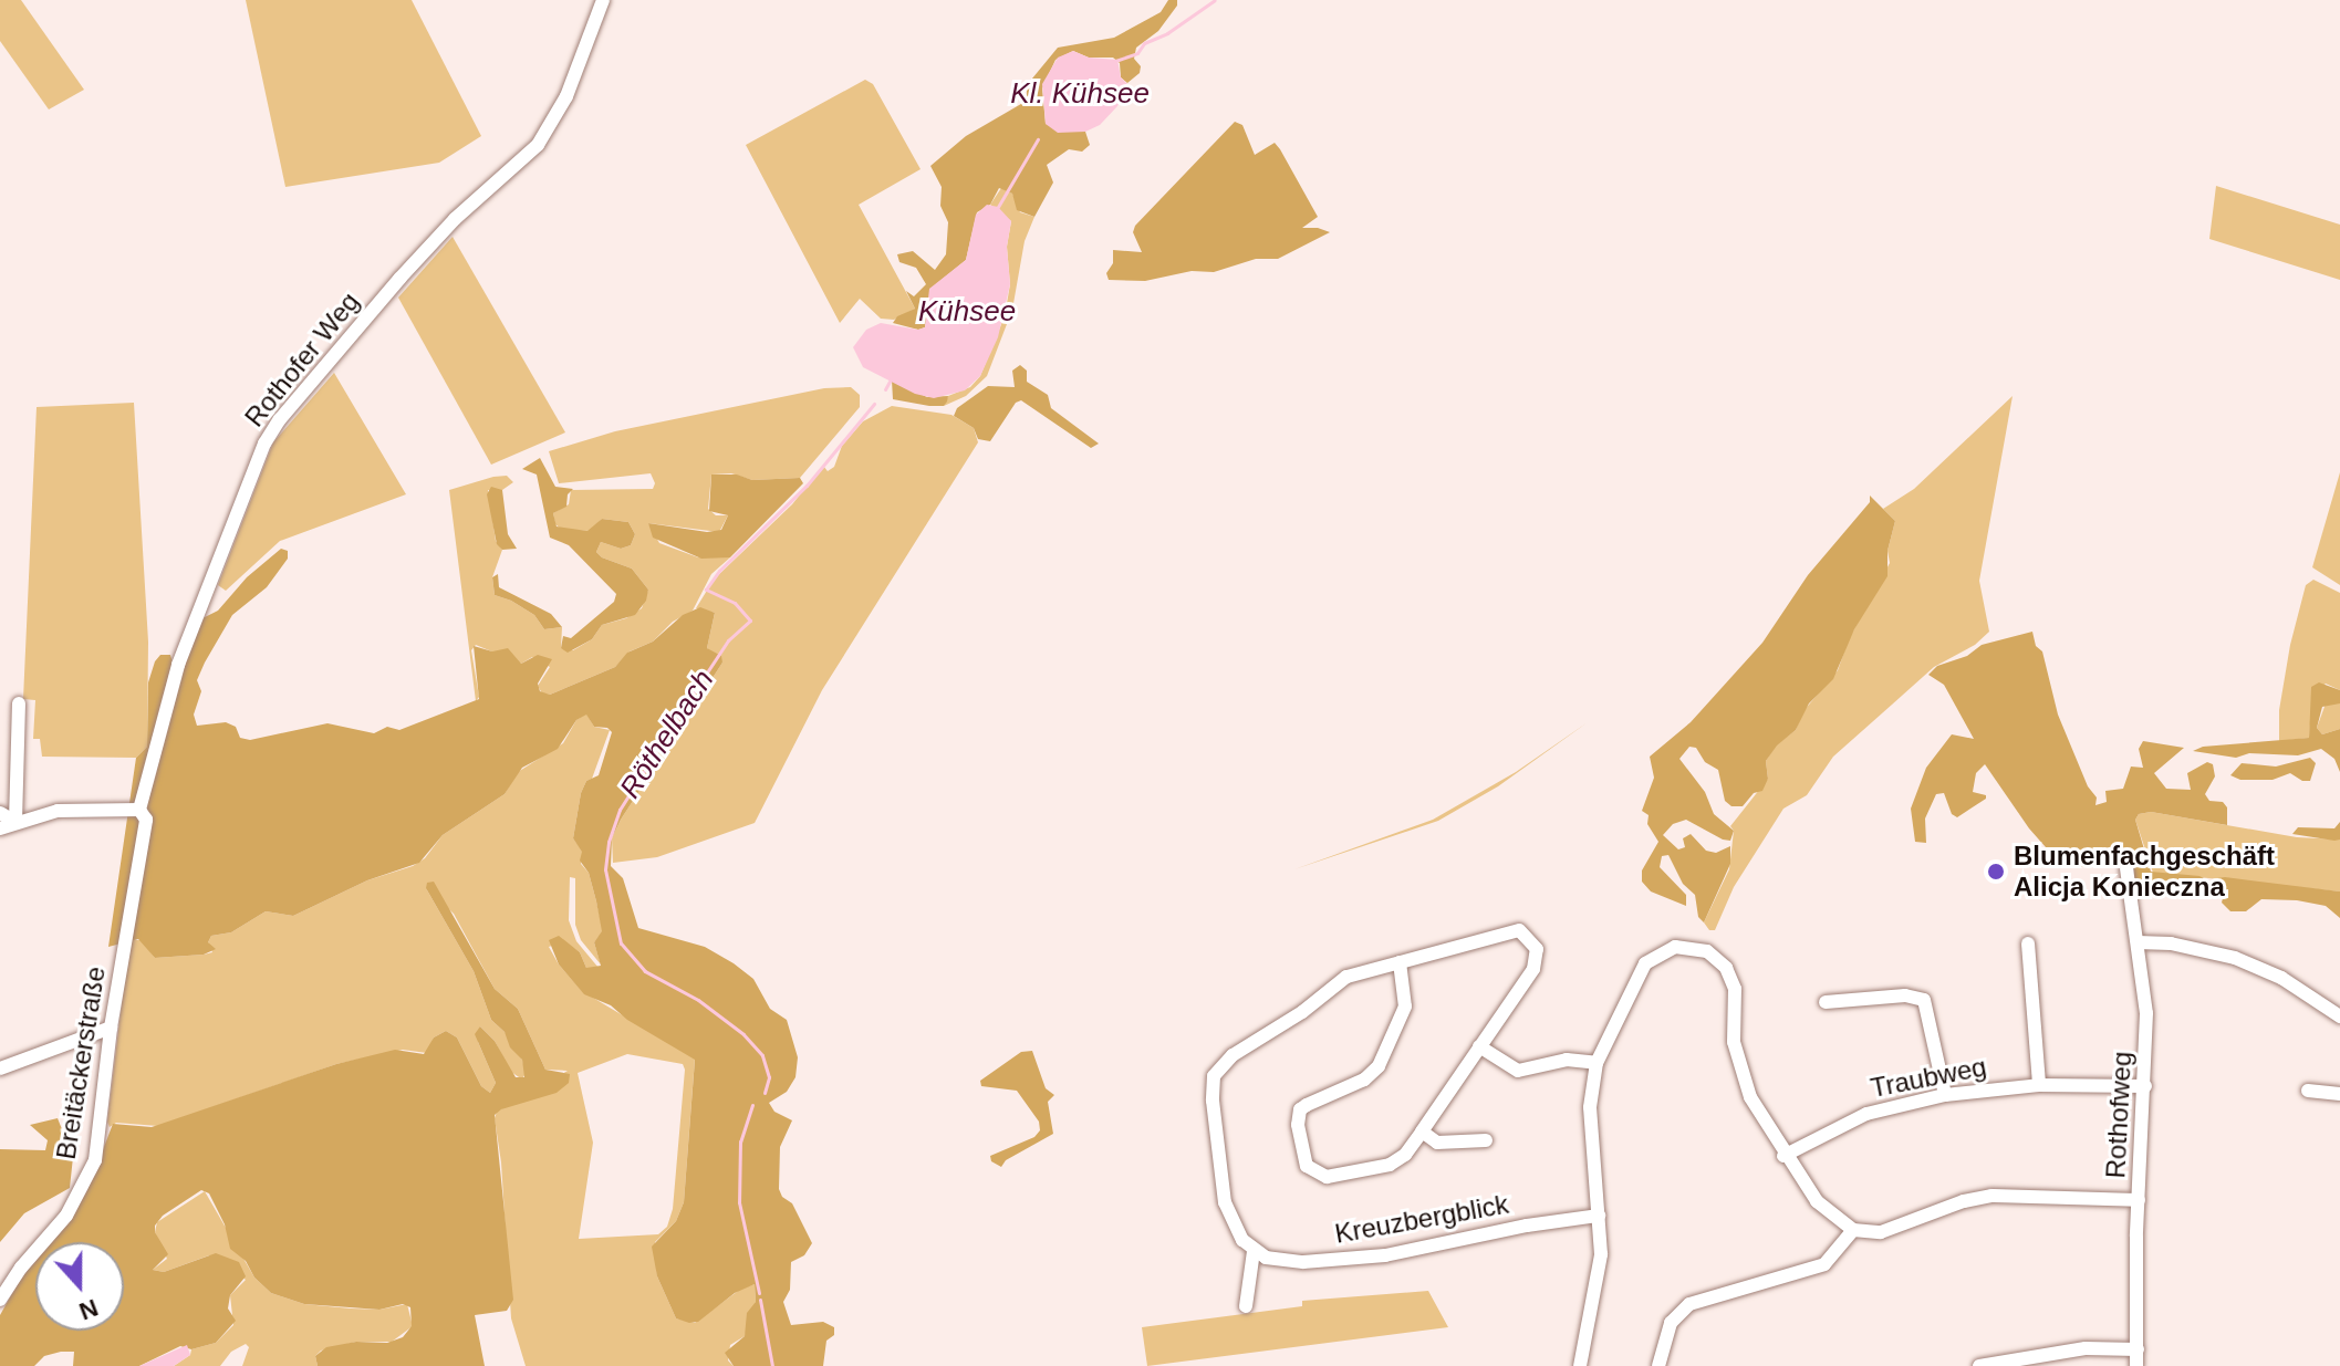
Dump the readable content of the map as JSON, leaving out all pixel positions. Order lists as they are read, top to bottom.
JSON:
{
  "streets": {
    "street": [
      "Rothofer Weg",
      "Breitäckerstraße",
      "Traubweg",
      "Rothofweg",
      "Kreuzbergblick"
    ]
  },
  "crossings": [
    ["Rothofer Weg", "Breitäckerstraße"],
    ["Traubweg", "Rothofweg"]
  ],
  "water": ["Kl. Kühsee", "Kühsee", "Röthelbach"],
  "places": ["Blumenfachgeschäft Alicja Konieczna"],
  "north": "bottom"
}
